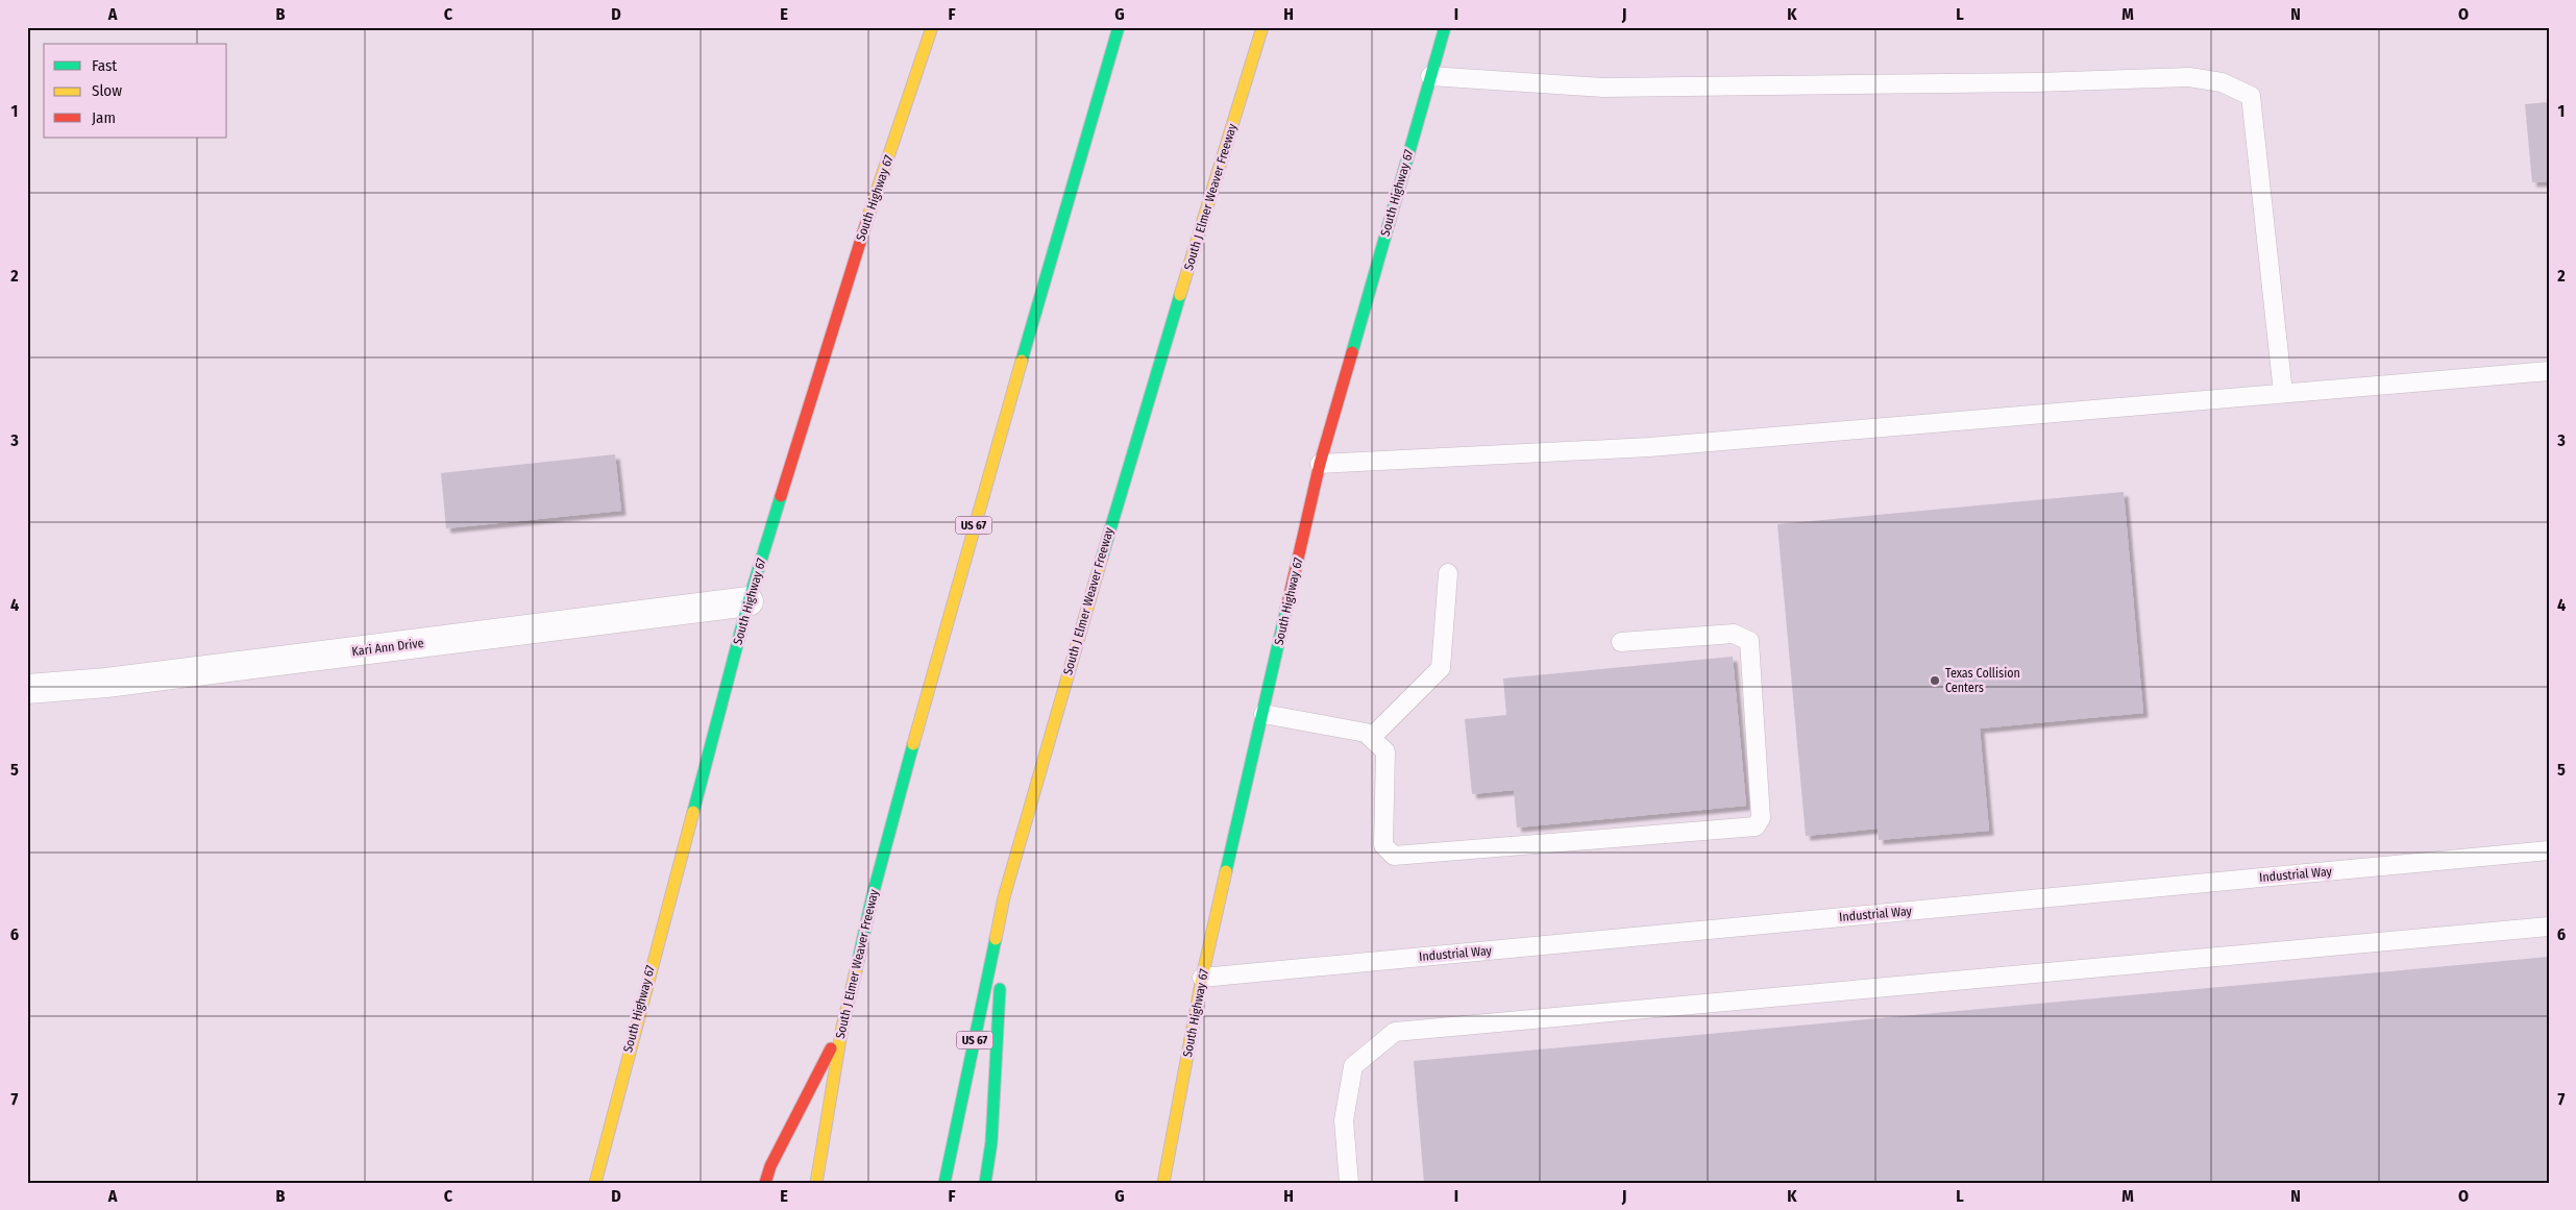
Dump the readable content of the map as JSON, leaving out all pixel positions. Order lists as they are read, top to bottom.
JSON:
{
  "streets": {
    "main road": ["South Highway 67", "South J Elmer Weaver Freeway", "US 67"],
    "street": ["Kari Ann Drive"],
    "lane": ["Industrial Way"]
  },
  "crossings": [
    ["South Highway 67", "Kari Ann Drive"],
    ["South Highway 67", "Industrial Way"]
  ],
  "places": ["Texas Collision Centers"],
  "legend": ["Fast", "Slow", "Jam"],
  "grid": {
    "columns": [
      "A",
      "B",
      "C",
      "D",
      "E",
      "F",
      "G",
      "H",
      "I",
      "J",
      "K",
      "L",
      "M",
      "N",
      "O"
    ],
    "rows": [
      "1",
      "2",
      "3",
      "4",
      "5",
      "6",
      "7"
    ]
  }
}
